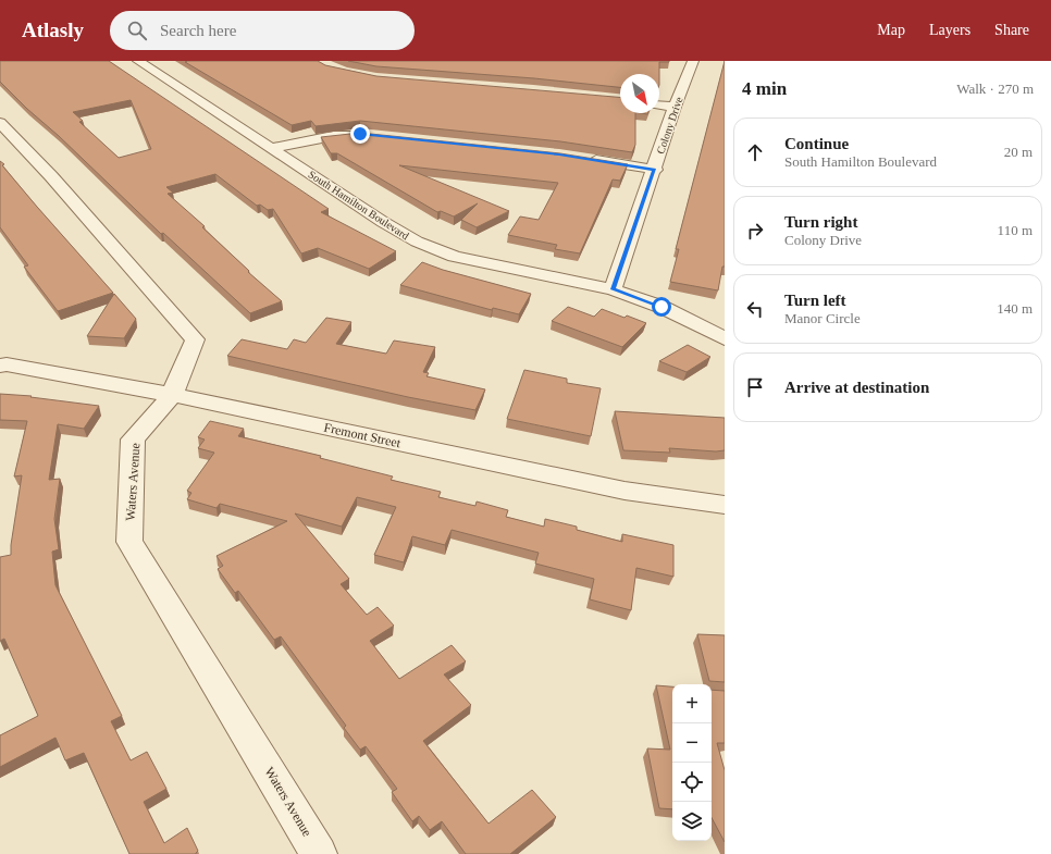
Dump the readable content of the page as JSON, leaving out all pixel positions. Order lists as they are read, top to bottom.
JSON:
{
  "streets": {
    "street": [
      "Colony Drive",
      "South Hamilton Boulevard",
      "Fremont Street",
      "Waters Avenue"
    ]
  },
  "crossings": [
    ["Colony Drive", "South Hamilton Boulevard"],
    ["Fremont Street", "Waters Avenue"]
  ],
  "north": "bottom right",
  "page": {
    "header": "Atlasly",
    "search": "Search here",
    "nav": ["Map", "Layers", "Share"],
    "heading": ["4 min", "Walk · 270 m"],
    "list": [
      ["Continue", "South Hamilton Boulevard", "20 m"],
      ["Turn right", "Colony Drive", "110 m"],
      ["Turn left", "Manor Circle", "140 m"],
      "Arrive at destination"
    ],
    "map_buttons": ["+", "−"]
  }
}
